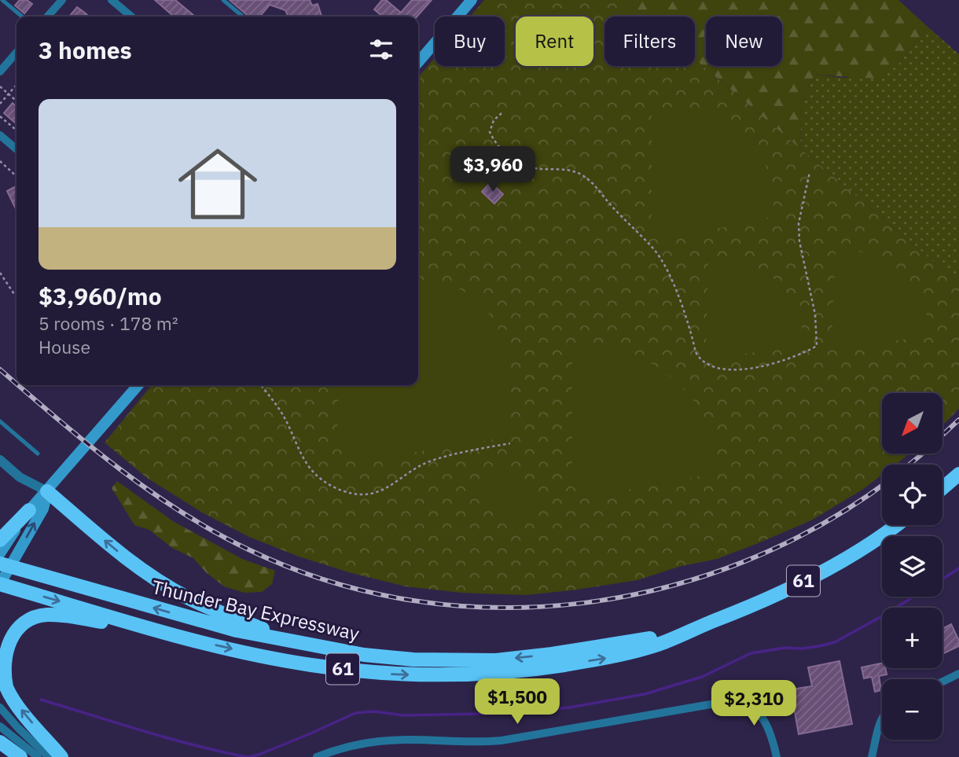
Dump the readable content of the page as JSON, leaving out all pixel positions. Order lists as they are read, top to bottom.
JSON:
{
  "streets": {
    "highway": ["61", "Thunder Bay Expressway"]
  },
  "crossings": [
    ["61", "Thunder Bay Expressway"]
  ],
  "north": "bottom left",
  "page": {
    "chip": [
      "Buy",
      "Rent",
      "Filters",
      "New"
    ],
    "heading": "3 homes",
    "list": [
      {
        "name": "$3,960/mo",
        "note": "5 rooms · 178 m² · House"
      }
    ],
    "price": ["$3,960", "$1,500", "$2,310"],
    "map_buttons": ["+", "−"]
  }
}
